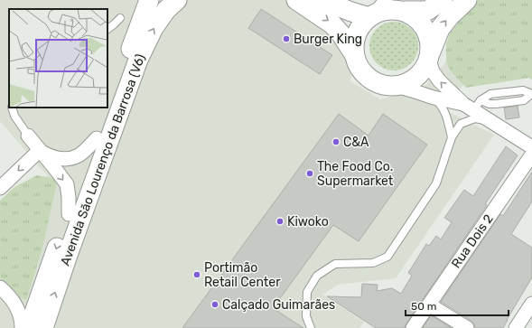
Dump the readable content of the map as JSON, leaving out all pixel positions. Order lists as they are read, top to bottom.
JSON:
{
  "streets": {
    "main road": ["Avenida São Lourenço da Barrosa (V6)"],
    "street": ["Rua Dois 2"]
  },
  "places": [
    "Burger King",
    "C&A",
    "The Food Co. Supermarket",
    "Kiwoko",
    "Portimão Retail Center",
    "Calçado Guimarães"
  ],
  "scale_bar": "50 m"
}
